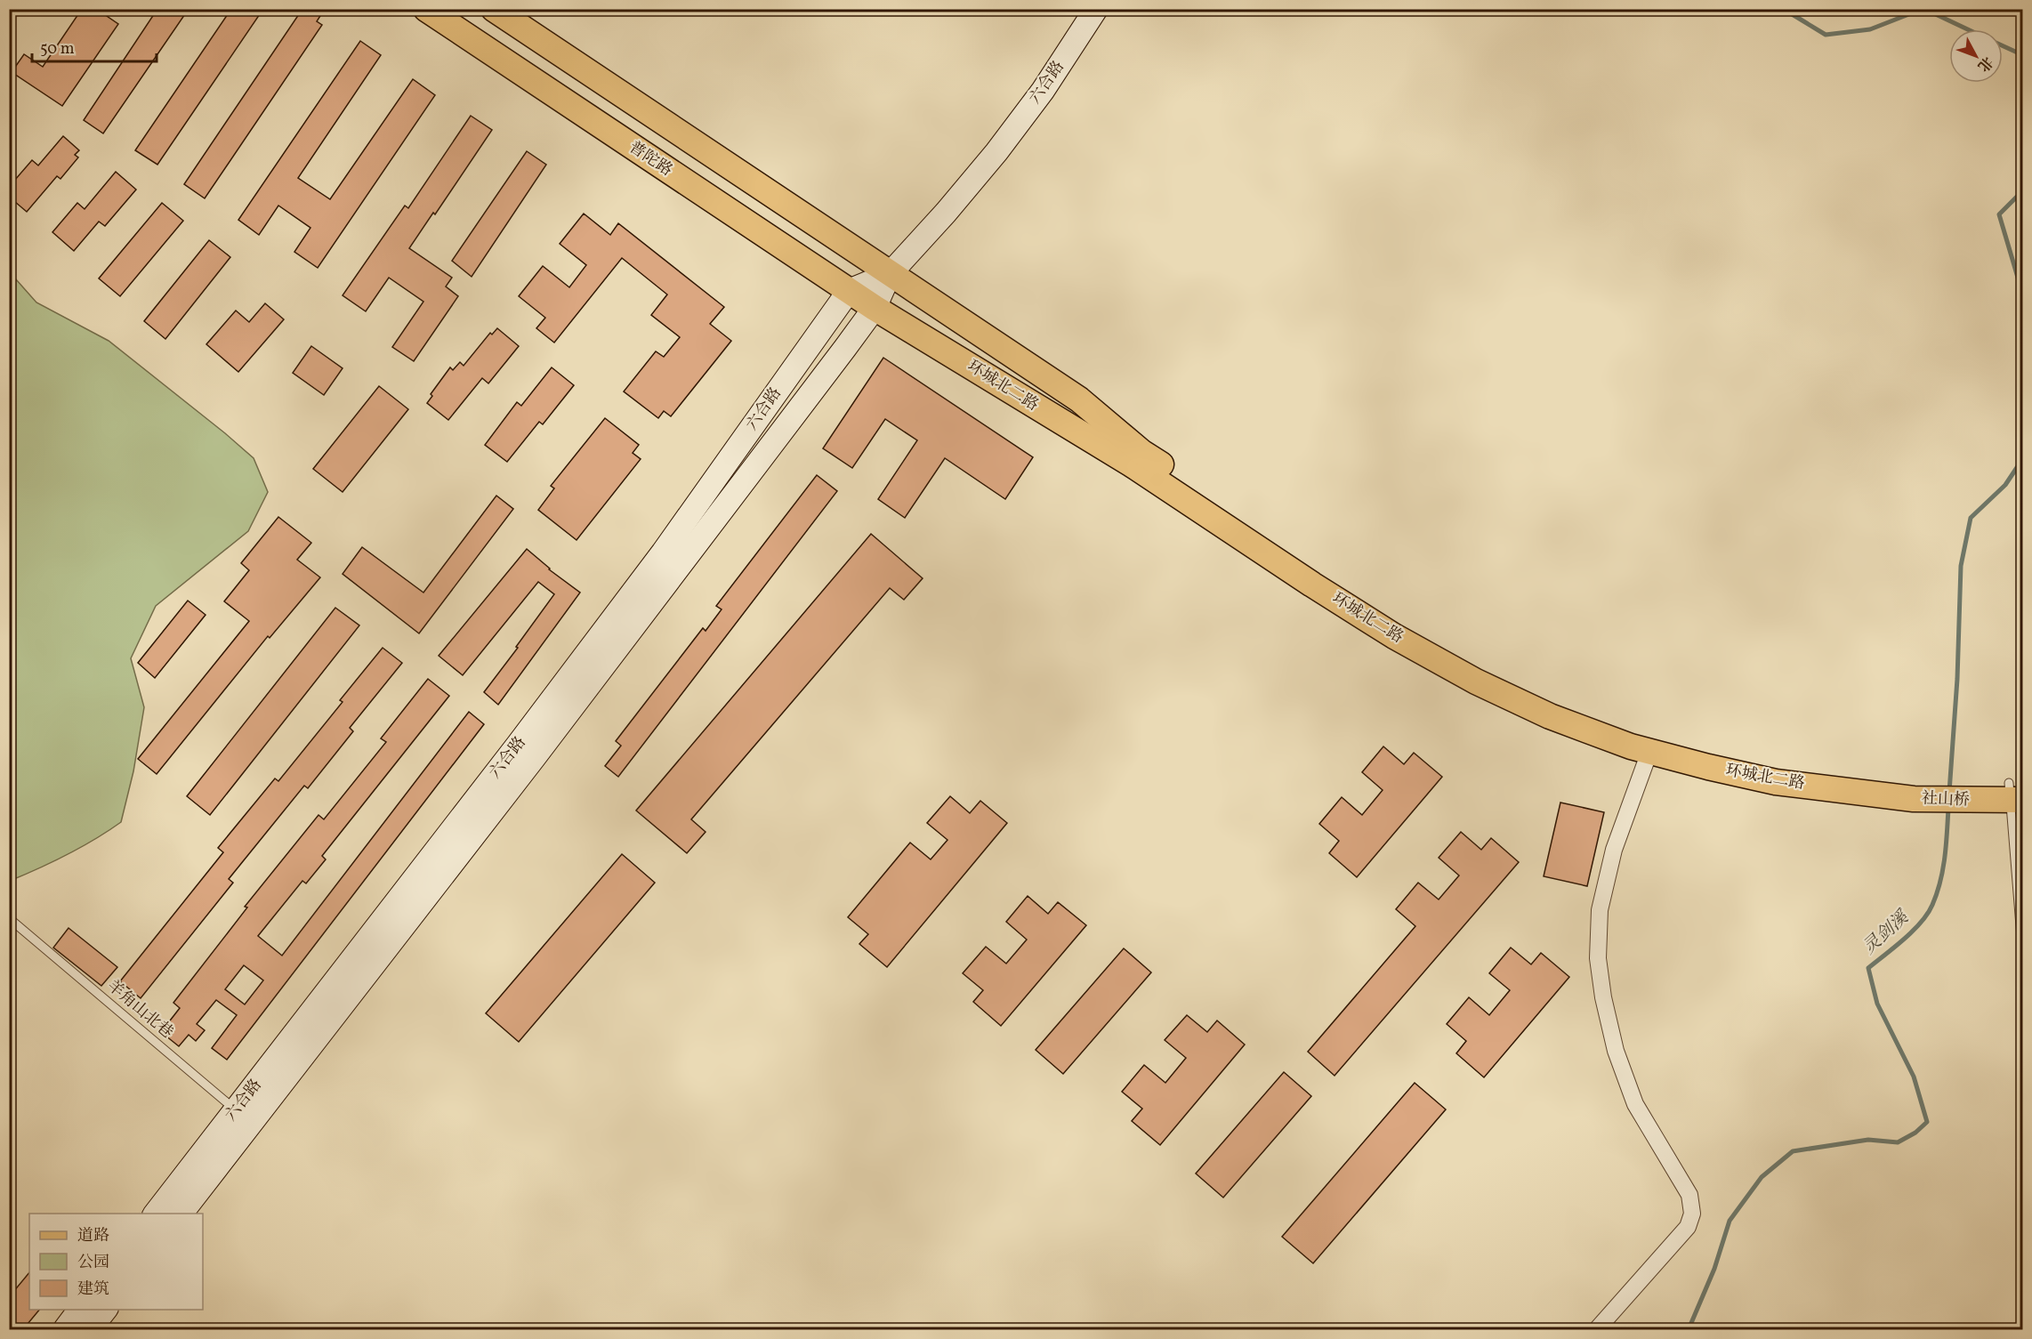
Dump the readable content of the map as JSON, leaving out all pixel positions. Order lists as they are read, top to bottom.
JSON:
{
  "streets": {
    "main road": [
      "六合路",
      "普陀路",
      "环城北二路",
      "社山桥"
    ],
    "lane": ["羊角山北巷"]
  },
  "crossings": [
    ["六合路", "普陀路"],
    ["六合路", "环城北二路"],
    ["六合路", "羊角山北巷"],
    ["普陀路", "环城北二路"],
    ["环城北二路", "社山桥"]
  ],
  "water": ["灵剑溪"],
  "legend": ["道路", "公园", "建筑"],
  "scale_bar": "50 m",
  "north": "bottom right"
}
